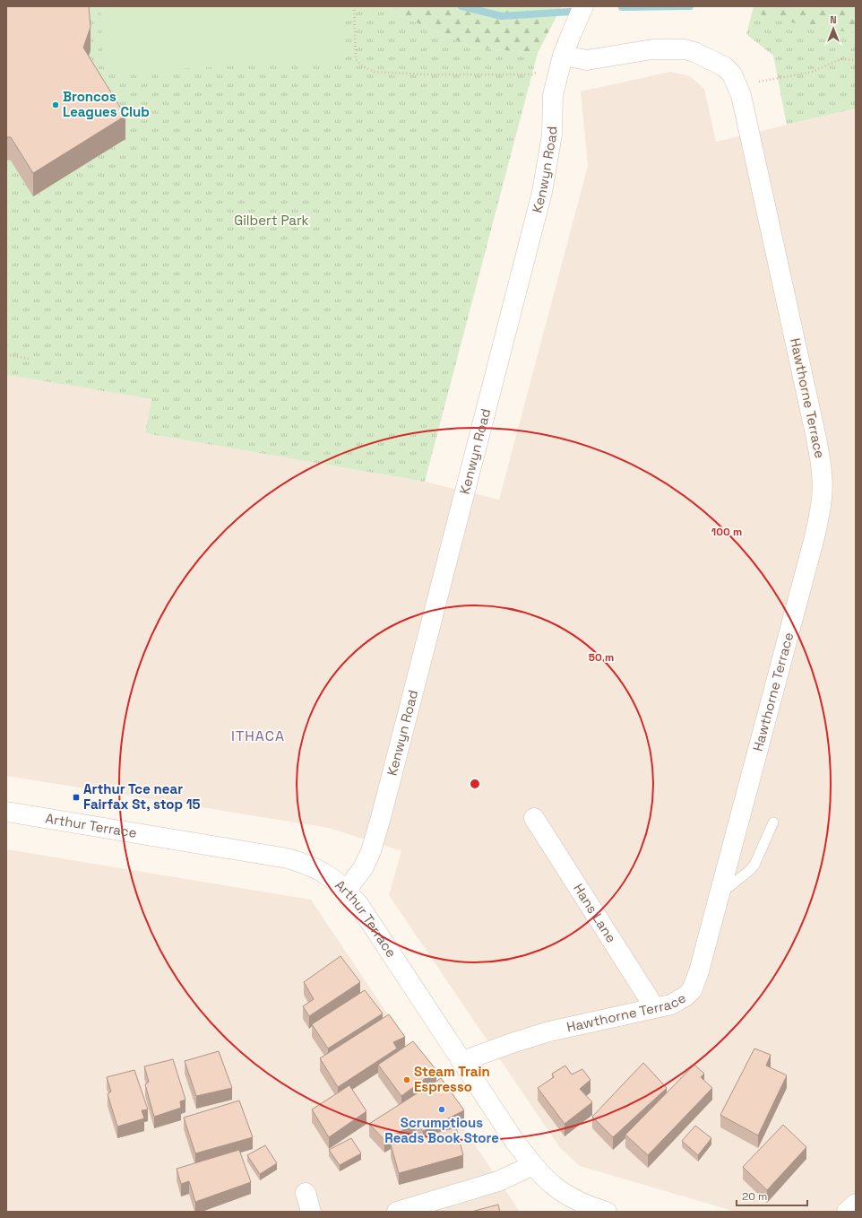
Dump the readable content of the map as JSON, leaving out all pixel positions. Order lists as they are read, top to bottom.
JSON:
{
  "streets": {
    "street": [
      "Kenwyn Road",
      "Hawthorne Terrace",
      "Arthur Terrace",
      "Hans Lane"
    ]
  },
  "crossings": [
    ["Kenwyn Road", "Hawthorne Terrace"],
    ["Kenwyn Road", "Arthur Terrace"],
    ["Hawthorne Terrace", "Arthur Terrace"],
    ["Hawthorne Terrace", "Hans Lane"]
  ],
  "districts": ["ITHACA"],
  "parks": ["Gilbert Park"],
  "places": {
    "other": ["Broncos Leagues Club", "Steam Train Espresso", "Scrumptious Reads Book Store"],
    "transit": ["Arthur Tce near Fairfax St, stop 15"]
  },
  "scale_bar": "20 m",
  "north": "top",
  "rings": ["100 m", "50 m"]
}
